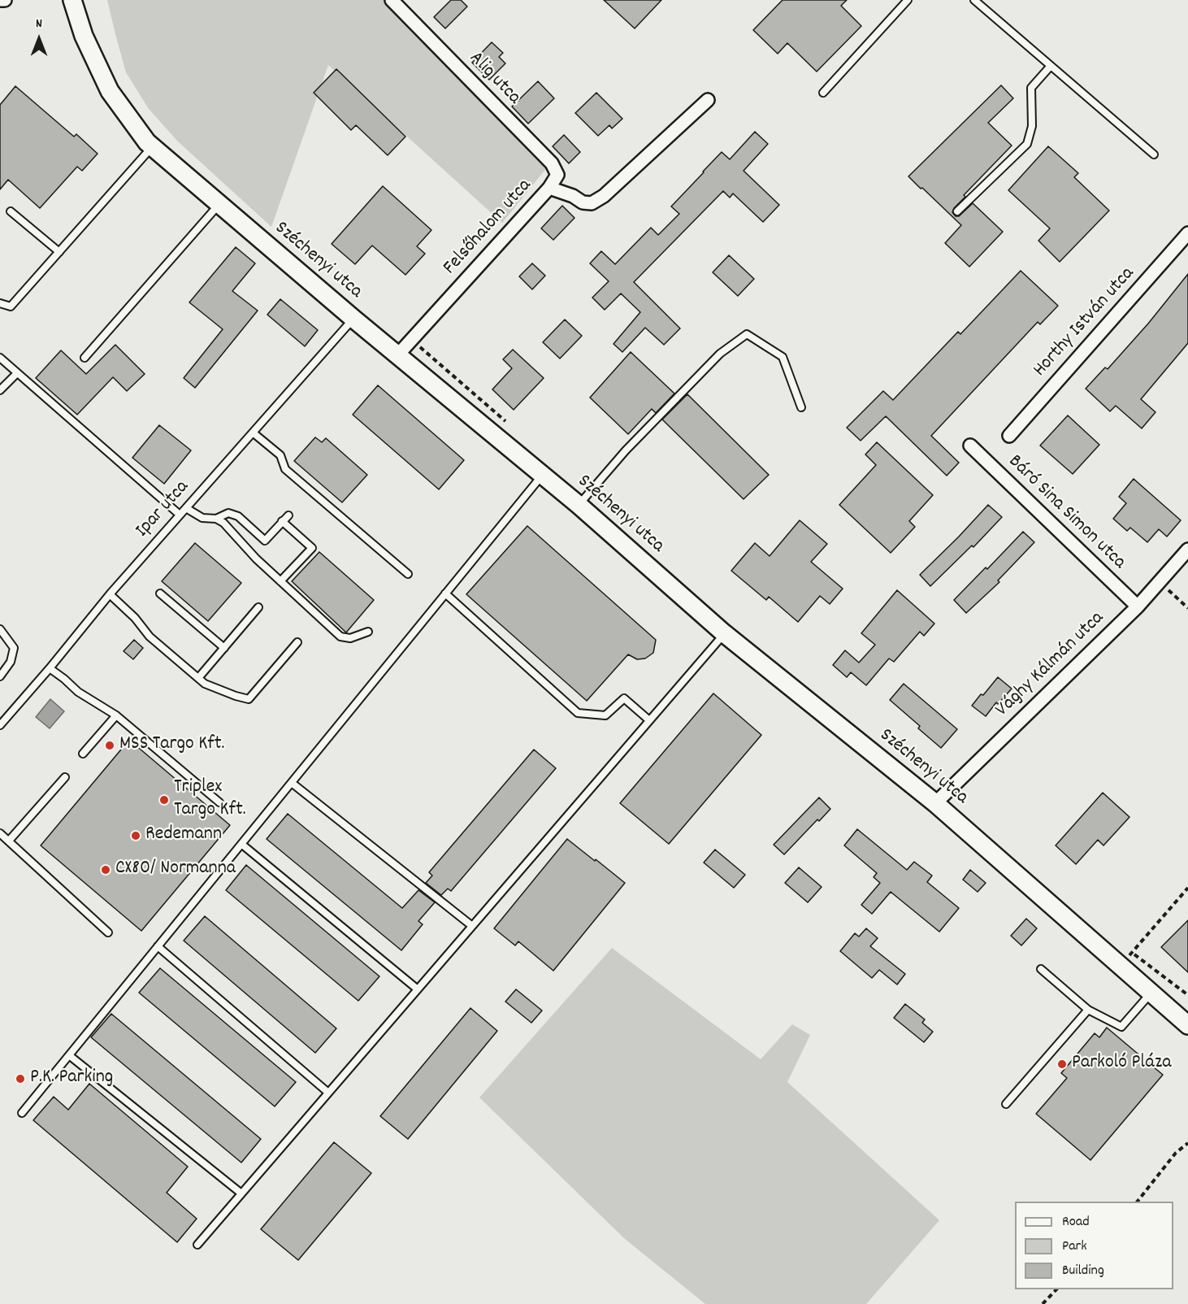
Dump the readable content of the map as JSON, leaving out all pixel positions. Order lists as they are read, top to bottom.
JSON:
{
  "streets": {
    "street": [
      "Alig utca",
      "Felsőhalom utca",
      "Széchenyi utca",
      "Horthy István utca",
      "Báró Sina Simon utca",
      "Vághy Kálmán utca"
    ],
    "lane": ["Ipar utca"]
  },
  "crossings": [
    ["Alig utca", "Felsőhalom utca"],
    ["Felsőhalom utca", "Széchenyi utca"],
    ["Széchenyi utca", "Ipar utca"],
    ["Széchenyi utca", "Vághy Kálmán utca"],
    ["Báró Sina Simon utca", "Vághy Kálmán utca"]
  ],
  "places": [
    "MSS Targo Kft.",
    "Triplex Targo Kft.",
    "Redemann",
    "CX80/ Normanna",
    "Parkoló Pláza",
    "P.K. Parking"
  ],
  "legend": ["Road", "Park", "Building"],
  "north": "top"
}
